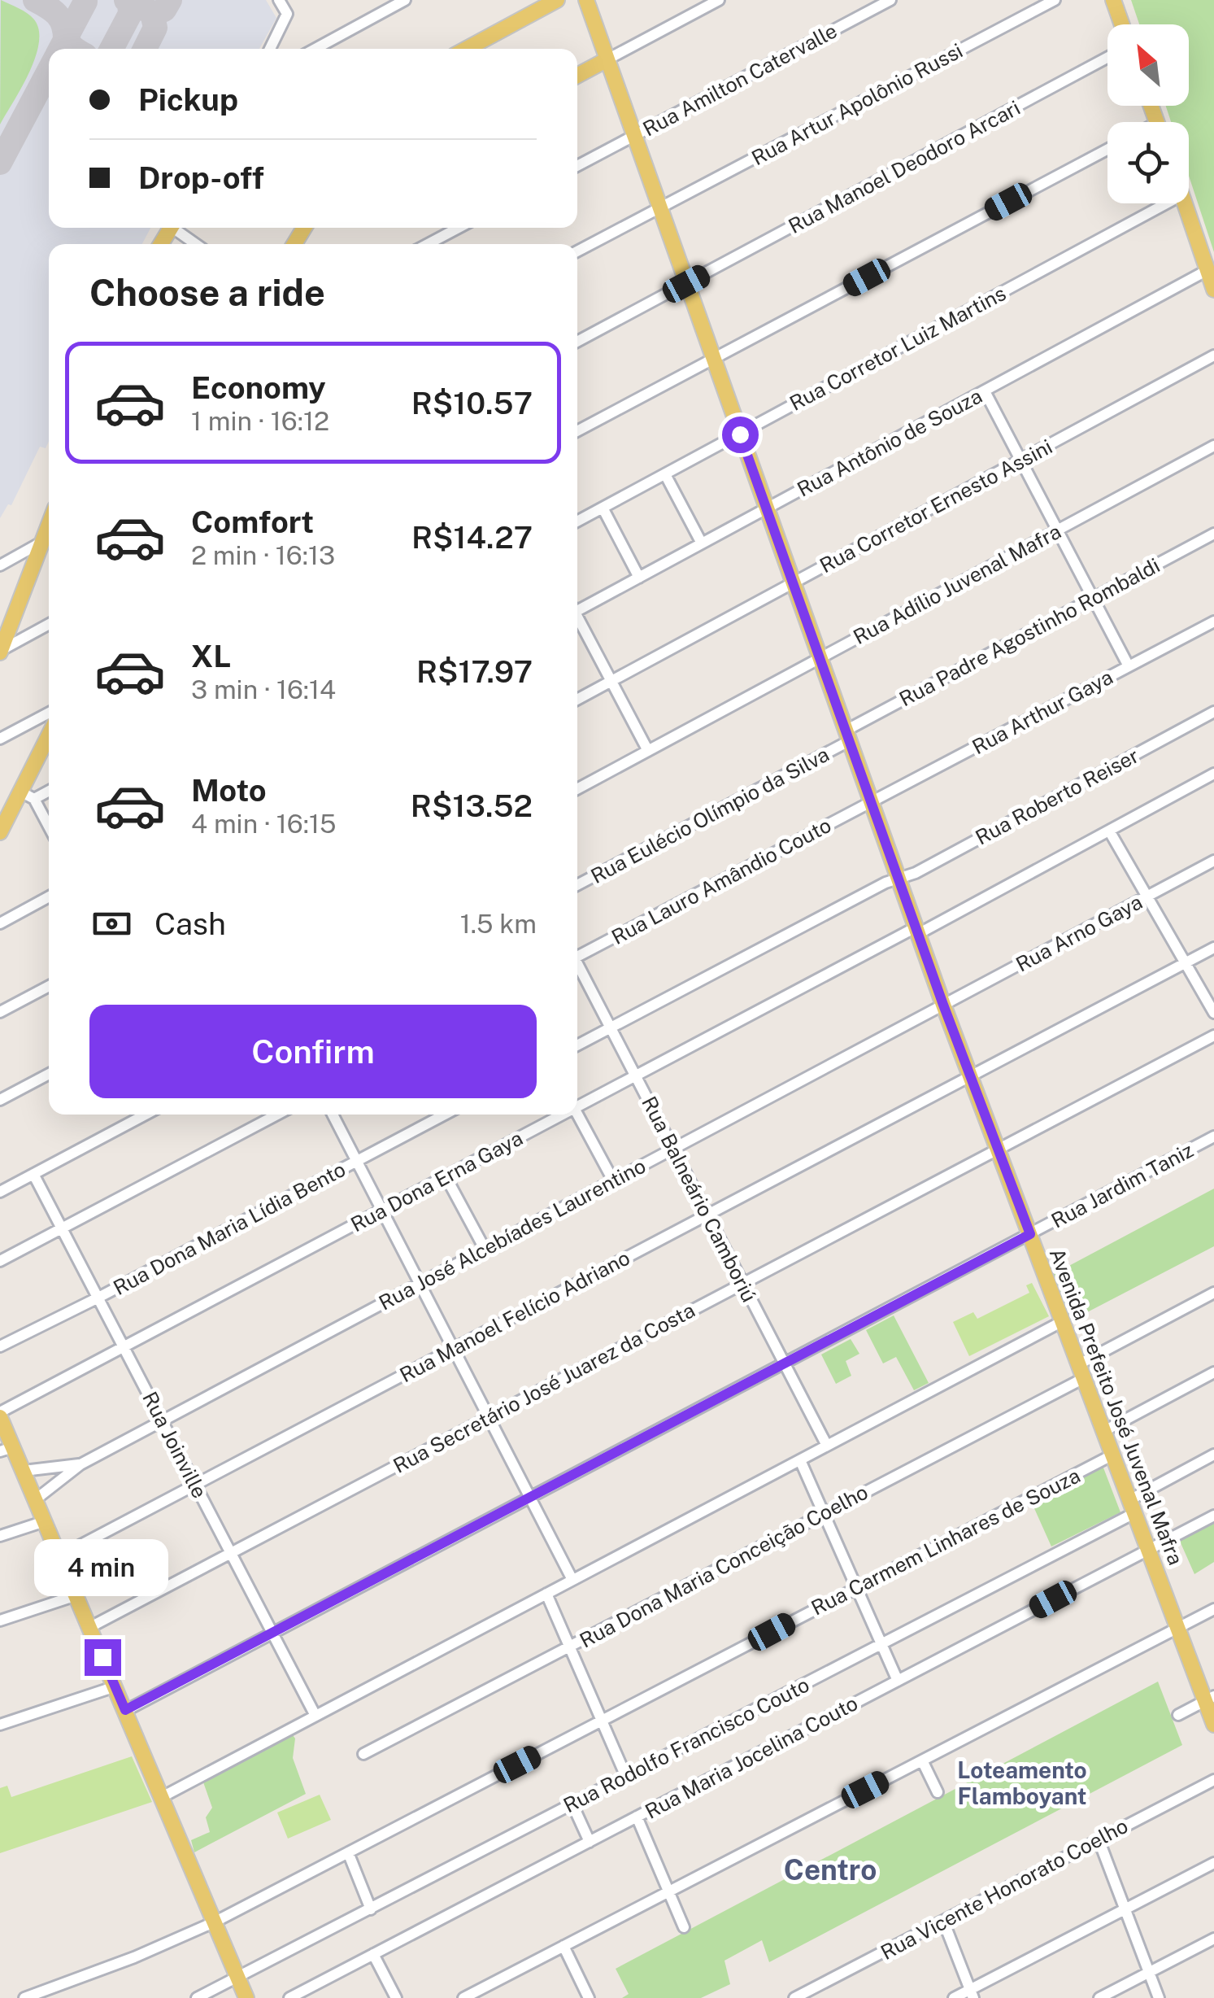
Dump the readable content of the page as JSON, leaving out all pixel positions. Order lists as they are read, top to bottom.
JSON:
{
  "streets": {
    "main road": ["Avenida Prefeito José Juvenal Mafra"],
    "street": [
      "Rua Amilton Catervalle",
      "Rua Artur Apolônio Russi",
      "Rua Manoel Deodoro Arcari",
      "Rua Corretor Luiz Martins",
      "Rua Antônio de Souza",
      "Rua Corretor Ernesto Assini",
      "Rua Adílio Juvenal Mafra",
      "Rua Padre Agostinho Rombaldi",
      "Rua Arthur Gaya",
      "Rua Roberto Reiser",
      "Rua Eulécio Olímpio da Silva",
      "Rua Lauro Amândio Couto",
      "Rua Arno Gaya",
      "Rua Dona Erna Gaya",
      "Rua Jardim Taniz",
      "Rua Balneário Camboriú",
      "Rua Dona Maria Lídia Bento",
      "Rua José Alcebíades Laurentino",
      "Rua Manoel Felício Adriano",
      "Rua Secretário José Juarez da Costa",
      "Rua Joinville",
      "Rua Carmem Linhares de Souza",
      "Rua Dona Maria Conceição Coelho",
      "Rua Rodolfo Francisco Couto",
      "Rua Maria Jocelina Couto",
      "Rua Vicente Honorato Coelho"
    ]
  },
  "crossings": [
    ["Rua Amilton Catervalle", "Avenida Prefeito José Juvenal Mafra"],
    ["Rua Artur Apolônio Russi", "Avenida Prefeito José Juvenal Mafra"],
    ["Rua Manoel Deodoro Arcari", "Avenida Prefeito José Juvenal Mafra"],
    ["Rua Corretor Luiz Martins", "Avenida Prefeito José Juvenal Mafra"],
    ["Rua Antônio de Souza", "Avenida Prefeito José Juvenal Mafra"],
    ["Rua Corretor Ernesto Assini", "Avenida Prefeito José Juvenal Mafra"],
    ["Rua Adílio Juvenal Mafra", "Avenida Prefeito José Juvenal Mafra"],
    ["Rua Padre Agostinho Rombaldi", "Rua Eulécio Olímpio da Silva"],
    ["Rua Padre Agostinho Rombaldi", "Avenida Prefeito José Juvenal Mafra"],
    ["Rua Arthur Gaya", "Rua Lauro Amândio Couto"],
    ["Rua Arthur Gaya", "Avenida Prefeito José Juvenal Mafra"],
    ["Rua Roberto Reiser", "Avenida Prefeito José Juvenal Mafra"],
    ["Rua Eulécio Olímpio da Silva", "Avenida Prefeito José Juvenal Mafra"],
    ["Rua Lauro Amândio Couto", "Avenida Prefeito José Juvenal Mafra"],
    ["Rua Arno Gaya", "Rua José Alcebíades Laurentino"],
    ["Rua Arno Gaya", "Avenida Prefeito José Juvenal Mafra"],
    ["Rua Dona Erna Gaya", "Rua Balneário Camboriú"],
    ["Rua Dona Erna Gaya", "Avenida Prefeito José Juvenal Mafra"],
    ["Rua Dona Erna Gaya", "Rua Joinville"],
    ["Rua Jardim Taniz", "Rua Balneário Camboriú"],
    ["Rua Jardim Taniz", "Avenida Prefeito José Juvenal Mafra"],
    ["Rua Jardim Taniz", "Rua Joinville"],
    ["Rua Balneário Camboriú", "Rua José Alcebíades Laurentino"],
    ["Rua Balneário Camboriú", "Rua Manoel Felício Adriano"],
    ["Rua Balneário Camboriú", "Rua Secretário José Juarez da Costa"],
    ["Rua Dona Maria Lídia Bento", "Rua Joinville"],
    ["Rua José Alcebíades Laurentino", "Avenida Prefeito José Juvenal Mafra"],
    ["Rua José Alcebíades Laurentino", "Rua Joinville"],
    ["Rua Manoel Felício Adriano", "Avenida Prefeito José Juvenal Mafra"],
    ["Rua Manoel Felício Adriano", "Rua Joinville"],
    ["Rua Secretário José Juarez da Costa", "Avenida Prefeito José Juvenal Mafra"],
    ["Rua Secretário José Juarez da Costa", "Rua Joinville"],
    ["Avenida Prefeito José Juvenal Mafra", "Rua Carmem Linhares de Souza"],
    ["Avenida Prefeito José Juvenal Mafra", "Rua Dona Maria Conceição Coelho"],
    ["Avenida Prefeito José Juvenal Mafra", "Rua Rodolfo Francisco Couto"],
    ["Avenida Prefeito José Juvenal Mafra", "Rua Maria Jocelina Couto"]
  ],
  "districts": ["Loteamento Flamboyant", "Centro"],
  "north": "top left",
  "page": {
    "banner": ["Pickup", "Drop-off"],
    "heading": "Choose a ride",
    "list": [
      {
        "name": "Economy",
        "note": "1 min · 16:12",
        "value": "R$10.57"
      },
      {
        "name": "Comfort",
        "note": "2 min · 16:13",
        "value": "R$14.27"
      },
      {
        "name": "XL",
        "note": "3 min · 16:14",
        "value": "R$17.97"
      },
      {
        "name": "Moto",
        "note": "4 min · 16:15",
        "value": "R$13.52"
      }
    ],
    "pay": ["Cash", "1.5 km"],
    "buttons": "Confirm",
    "bubble": "4 min"
  }
}
